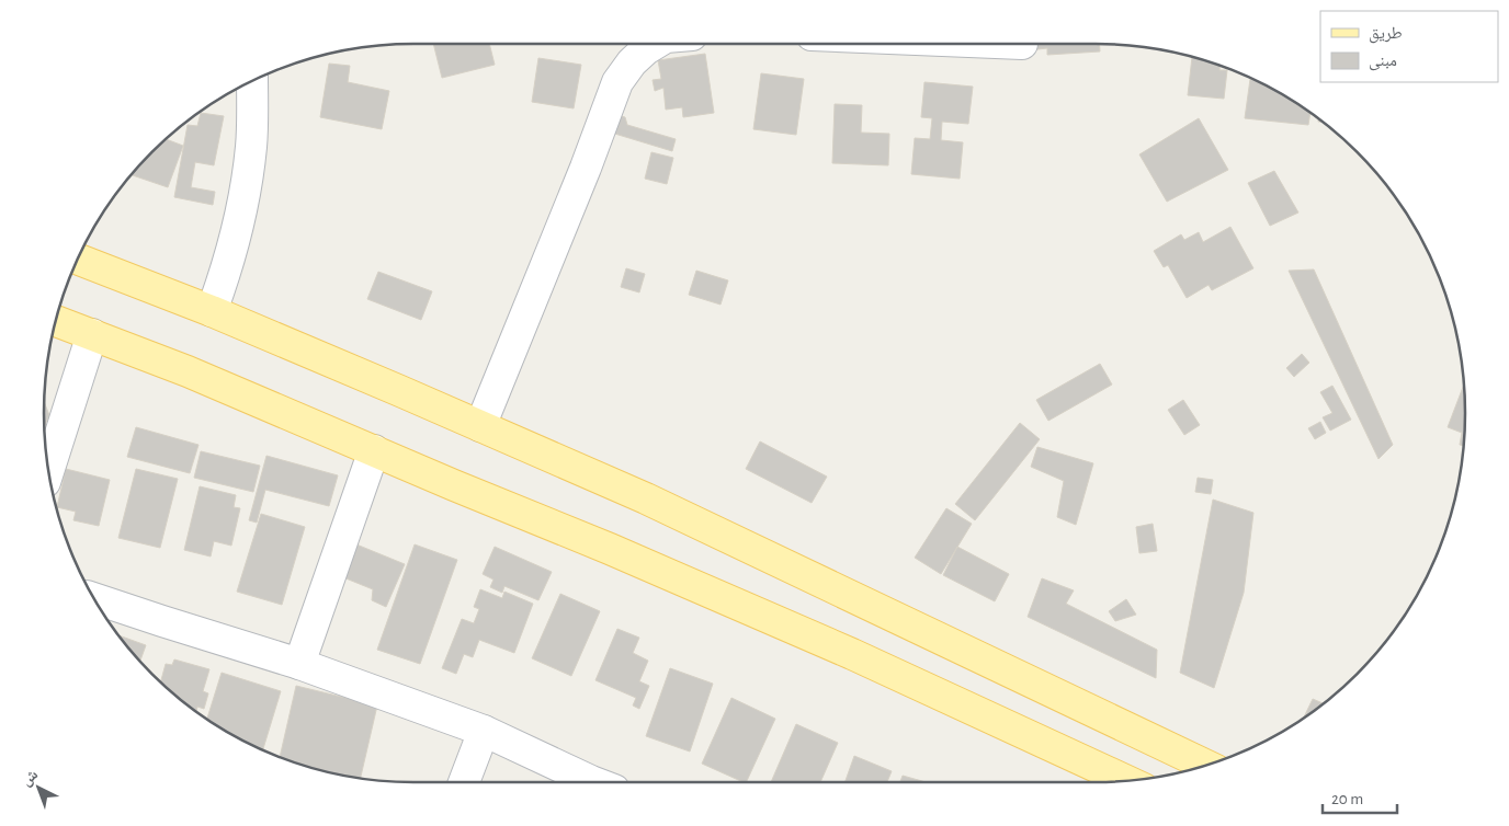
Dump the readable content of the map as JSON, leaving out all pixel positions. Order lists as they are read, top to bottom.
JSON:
{
  "legend": ["طريق", "مبنى"],
  "scale_bar": "20 m",
  "north": "top left"
}
